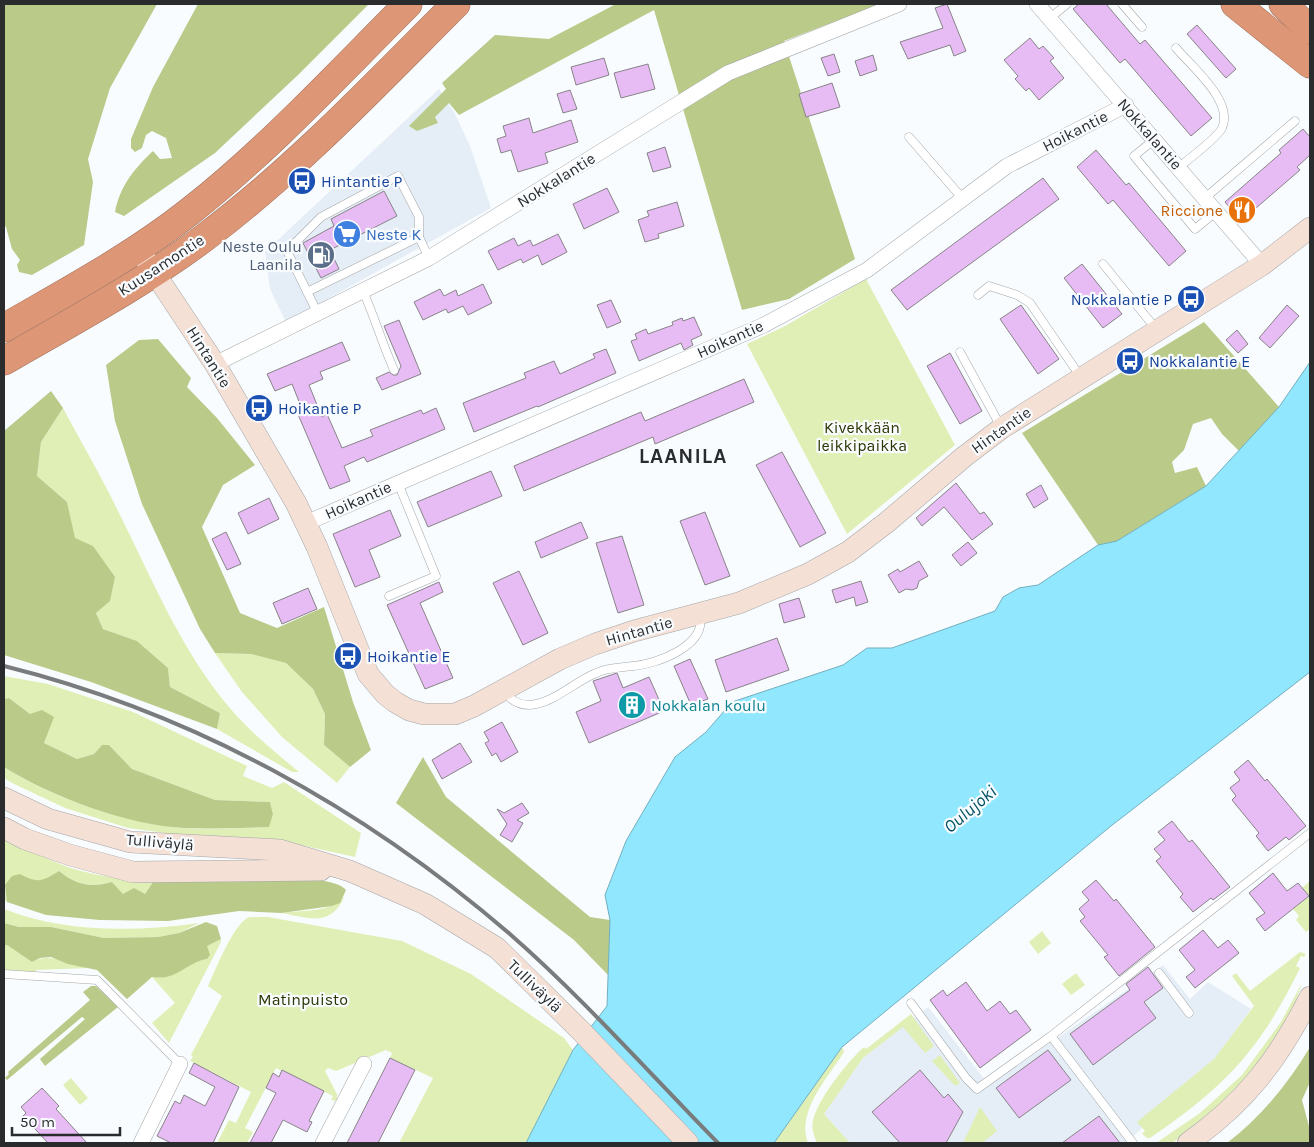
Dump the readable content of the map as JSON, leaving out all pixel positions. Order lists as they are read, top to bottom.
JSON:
{
  "streets": {
    "highway": ["Kuusamontie"],
    "street": [
      "Hoikantie",
      "Nokkalantie",
      "Hintantie",
      "Tulliväylä"
    ]
  },
  "crossings": [
    ["Hoikantie", "Nokkalantie"],
    ["Hoikantie", "Hintantie"],
    ["Nokkalantie", "Hintantie"],
    ["Kuusamontie", "Hintantie"]
  ],
  "districts": ["LAANILA"],
  "water": ["Oulujoki"],
  "parks": ["Kivekkään leikkipaikka", "Matinpuisto"],
  "places": {
    "bus stop": [
      "Hintantie P",
      "Nokkalantie P",
      "Nokkalantie E",
      "Hoikantie P",
      "Hoikantie E"
    ],
    "restaurant": ["Riccione"],
    "supermarket": ["Neste K"],
    "fuel station": ["Neste Oulu Laanila"],
    "building": ["Nokkalan koulu"]
  },
  "scale_bar": "50 m"
}
